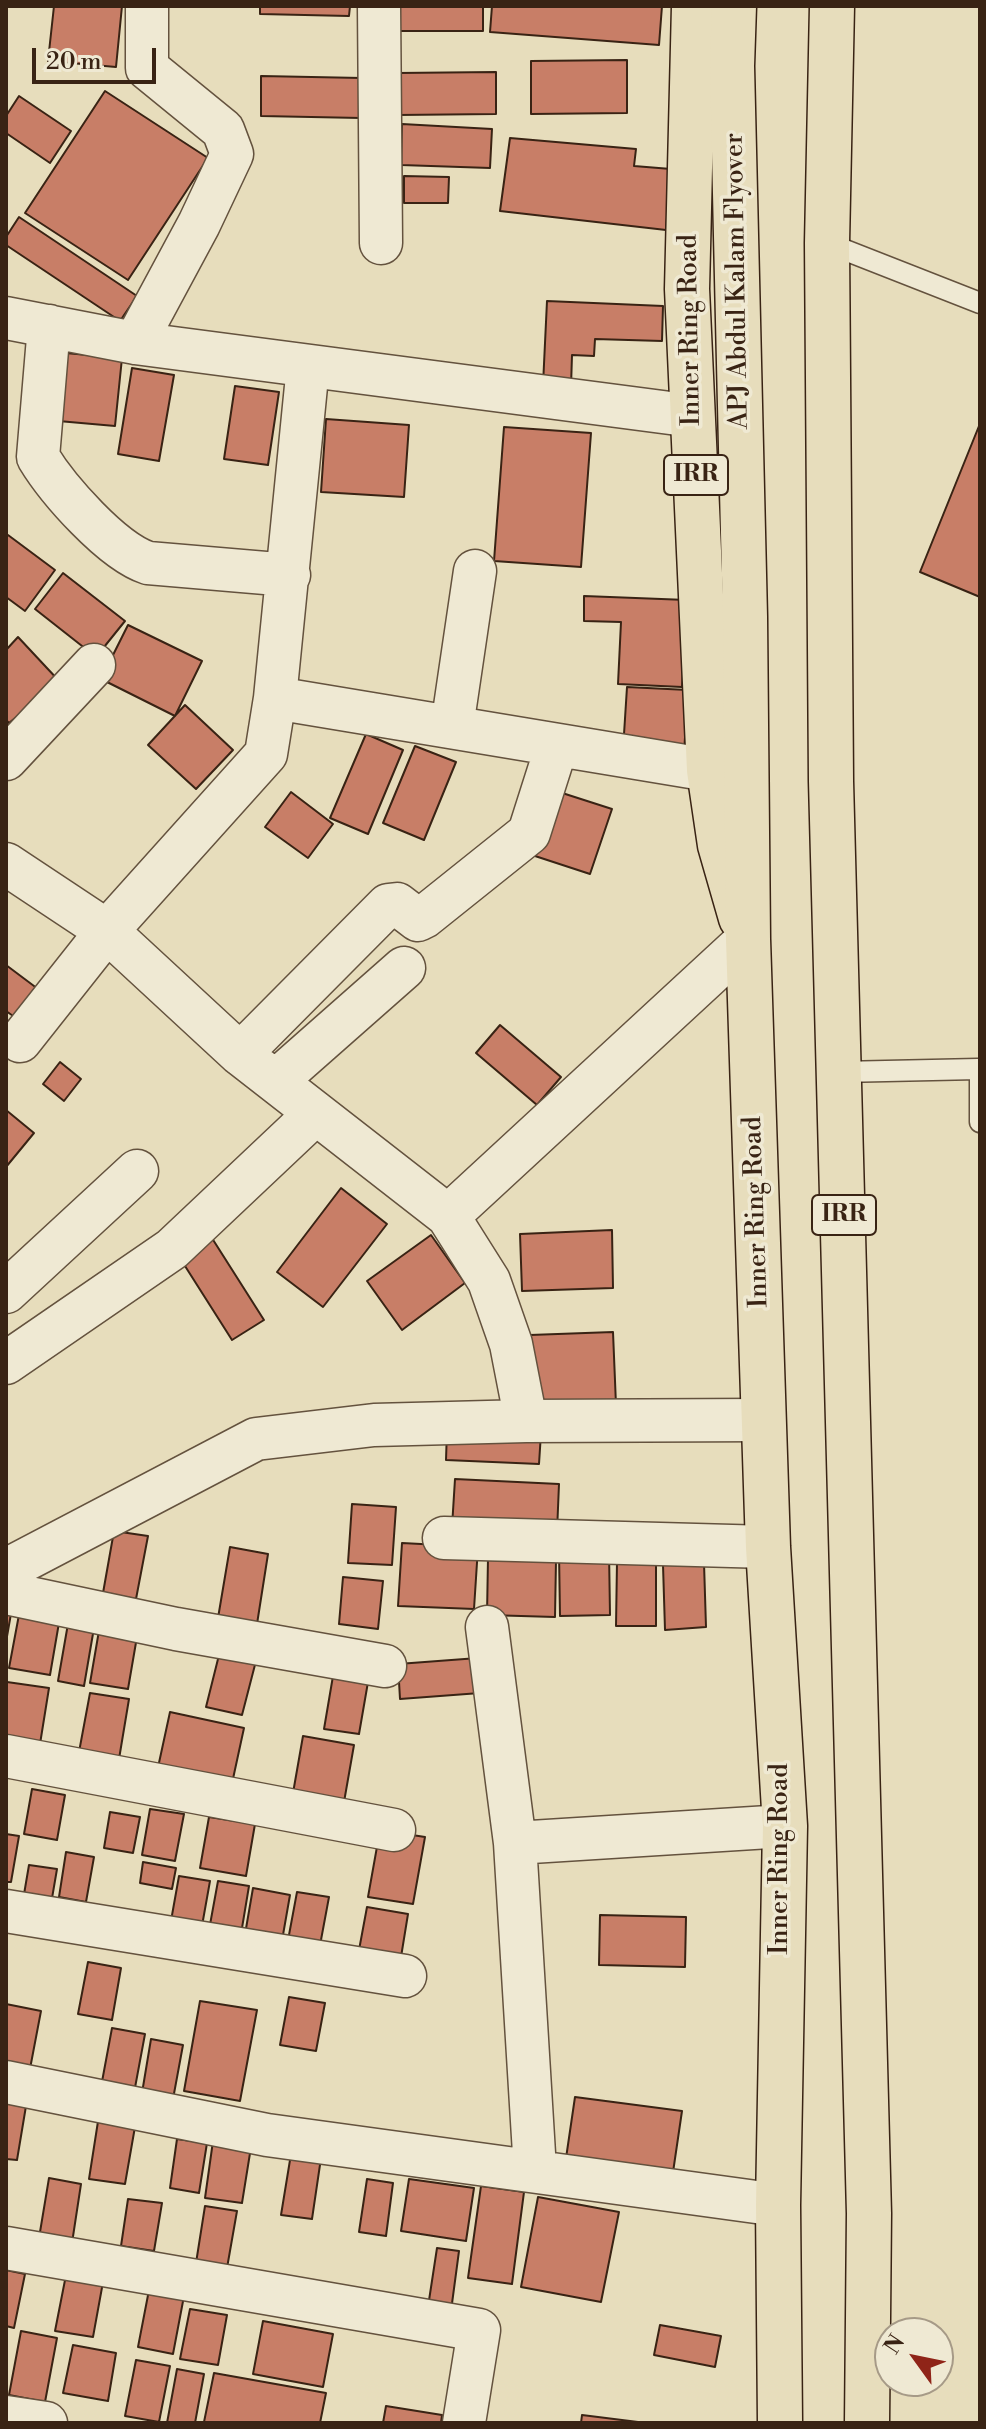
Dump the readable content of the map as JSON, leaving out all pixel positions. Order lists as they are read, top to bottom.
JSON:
{
  "streets": {
    "main road": ["APJ Abdul Kalam Flyover", "Inner Ring Road", "IRR"]
  },
  "crossings": [
    ["APJ Abdul Kalam Flyover", "Inner Ring Road"]
  ],
  "scale_bar": "20 m",
  "north": "top left"
}
